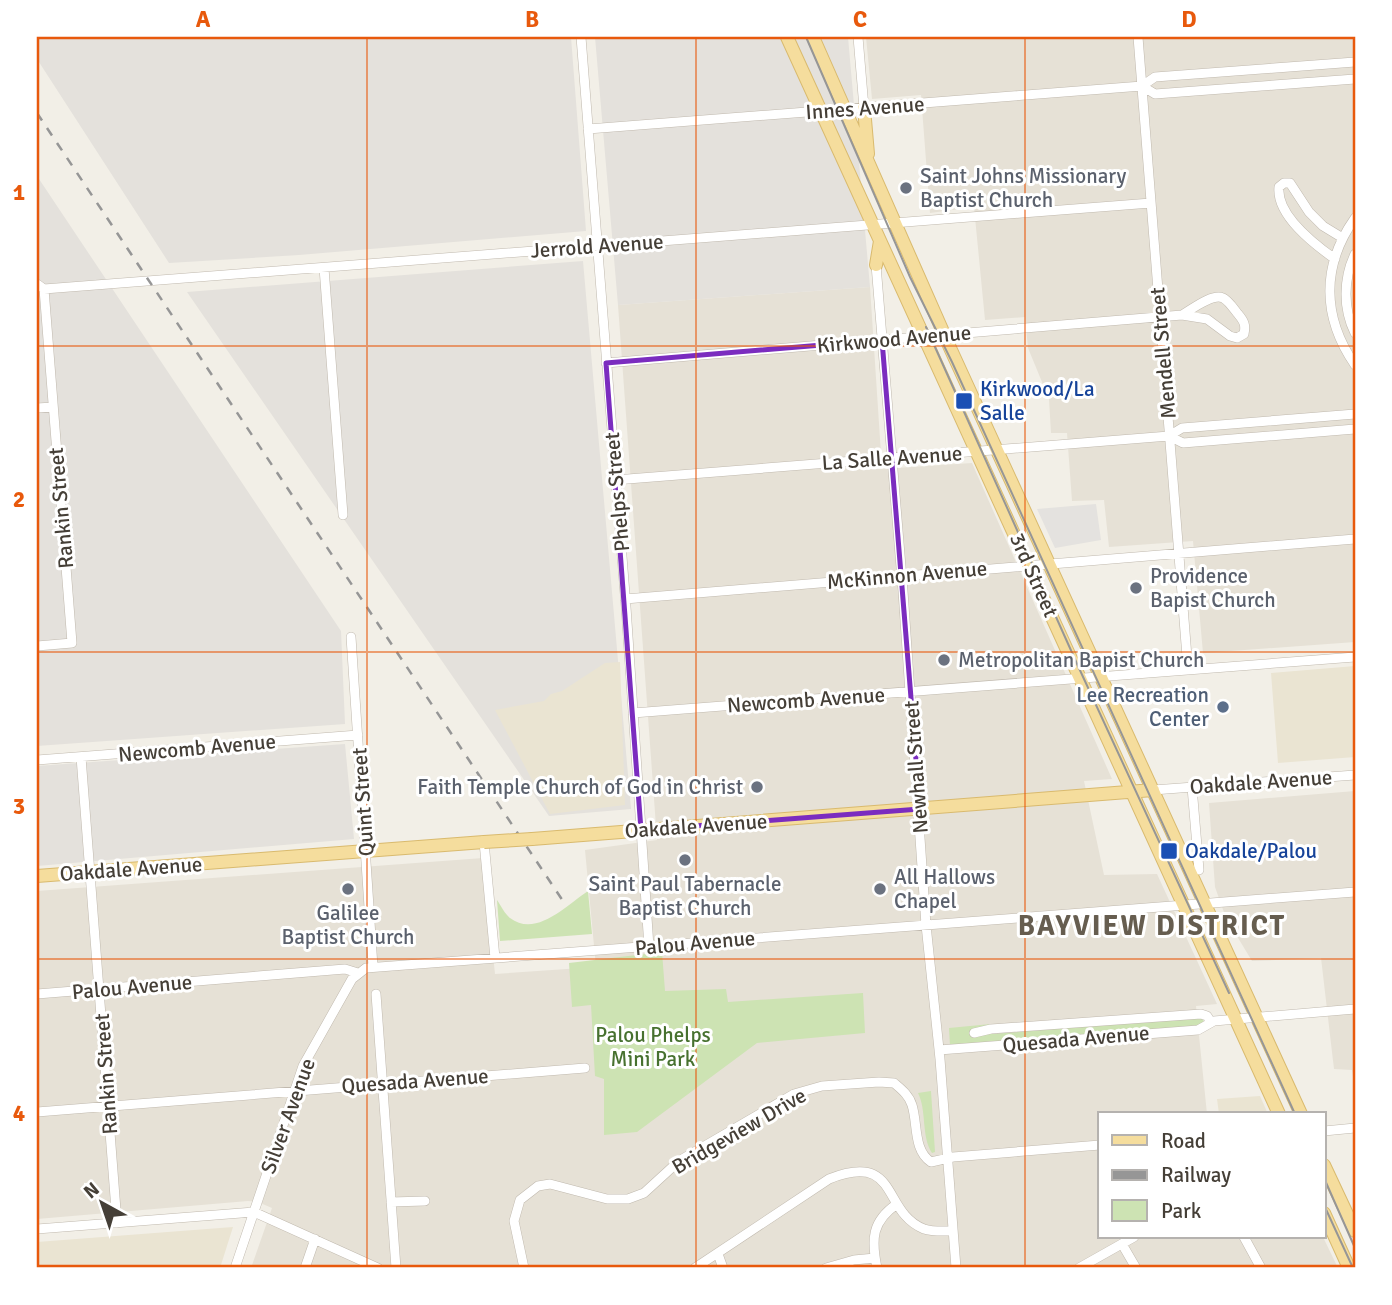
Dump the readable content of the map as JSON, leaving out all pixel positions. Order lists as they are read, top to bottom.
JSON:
{
  "streets": {
    "main road": ["3rd Street", "Oakdale Avenue"],
    "street": [
      "Innes Avenue",
      "Jerrold Avenue",
      "Kirkwood Avenue",
      "Mendell Street",
      "La Salle Avenue",
      "Phelps Street",
      "Rankin Street",
      "McKinnon Avenue",
      "Newcomb Avenue",
      "Newhall Street",
      "Quint Street",
      "Palou Avenue",
      "Quesada Avenue",
      "Silver Avenue",
      "Bridgeview Drive"
    ]
  },
  "crossings": [
    ["Innes Avenue", "Mendell Street"],
    ["Innes Avenue", "Phelps Street"],
    ["Innes Avenue", "3rd Street"],
    ["Jerrold Avenue", "Mendell Street"],
    ["Jerrold Avenue", "Phelps Street"],
    ["Jerrold Avenue", "Rankin Street"],
    ["Jerrold Avenue", "3rd Street"],
    ["Kirkwood Avenue", "Mendell Street"],
    ["Kirkwood Avenue", "Phelps Street"],
    ["Kirkwood Avenue", "3rd Street"],
    ["Kirkwood Avenue", "Newhall Street"],
    ["Mendell Street", "La Salle Avenue"],
    ["Mendell Street", "McKinnon Avenue"],
    ["Mendell Street", "Newcomb Avenue"],
    ["La Salle Avenue", "Phelps Street"],
    ["La Salle Avenue", "3rd Street"],
    ["La Salle Avenue", "Newhall Street"],
    ["Phelps Street", "McKinnon Avenue"],
    ["Phelps Street", "Newcomb Avenue"],
    ["Phelps Street", "Oakdale Avenue"],
    ["Phelps Street", "Palou Avenue"],
    ["Rankin Street", "Newcomb Avenue"],
    ["Rankin Street", "Oakdale Avenue"],
    ["Rankin Street", "Palou Avenue"],
    ["Rankin Street", "Quesada Avenue"],
    ["McKinnon Avenue", "3rd Street"],
    ["McKinnon Avenue", "Newhall Street"],
    ["3rd Street", "Newcomb Avenue"],
    ["3rd Street", "Oakdale Avenue"],
    ["3rd Street", "Palou Avenue"],
    ["3rd Street", "Quesada Avenue"],
    ["Newcomb Avenue", "Newhall Street"],
    ["Newcomb Avenue", "Quint Street"],
    ["Newhall Street", "Oakdale Avenue"],
    ["Newhall Street", "Palou Avenue"],
    ["Newhall Street", "Quesada Avenue"],
    ["Newhall Street", "Bridgeview Drive"],
    ["Oakdale Avenue", "Quint Street"],
    ["Quint Street", "Palou Avenue"],
    ["Palou Avenue", "Silver Avenue"],
    ["Quesada Avenue", "Silver Avenue"]
  ],
  "districts": ["BAYVIEW DISTRICT"],
  "parks": ["Palou Phelps Mini Park"],
  "places": {
    "other": [
      "Saint Johns Missionary Baptist Church",
      "Providence Bapist Church",
      "Metropolitan Bapist Church",
      "Lee Recreation Center",
      "Faith Temple Church of God in Christ",
      "Saint Paul Tabernacle Baptist Church",
      "Galilee Baptist Church",
      "All Hallows Chapel"
    ],
    "transit": ["Kirkwood/La Salle", "Oakdale/Palou"]
  },
  "legend": ["Road", "Railway", "Park"],
  "north": "top left",
  "grid": {
    "columns": [
      "A",
      "B",
      "C",
      "D"
    ],
    "rows": [
      "1",
      "2",
      "3",
      "4"
    ]
  }
}
